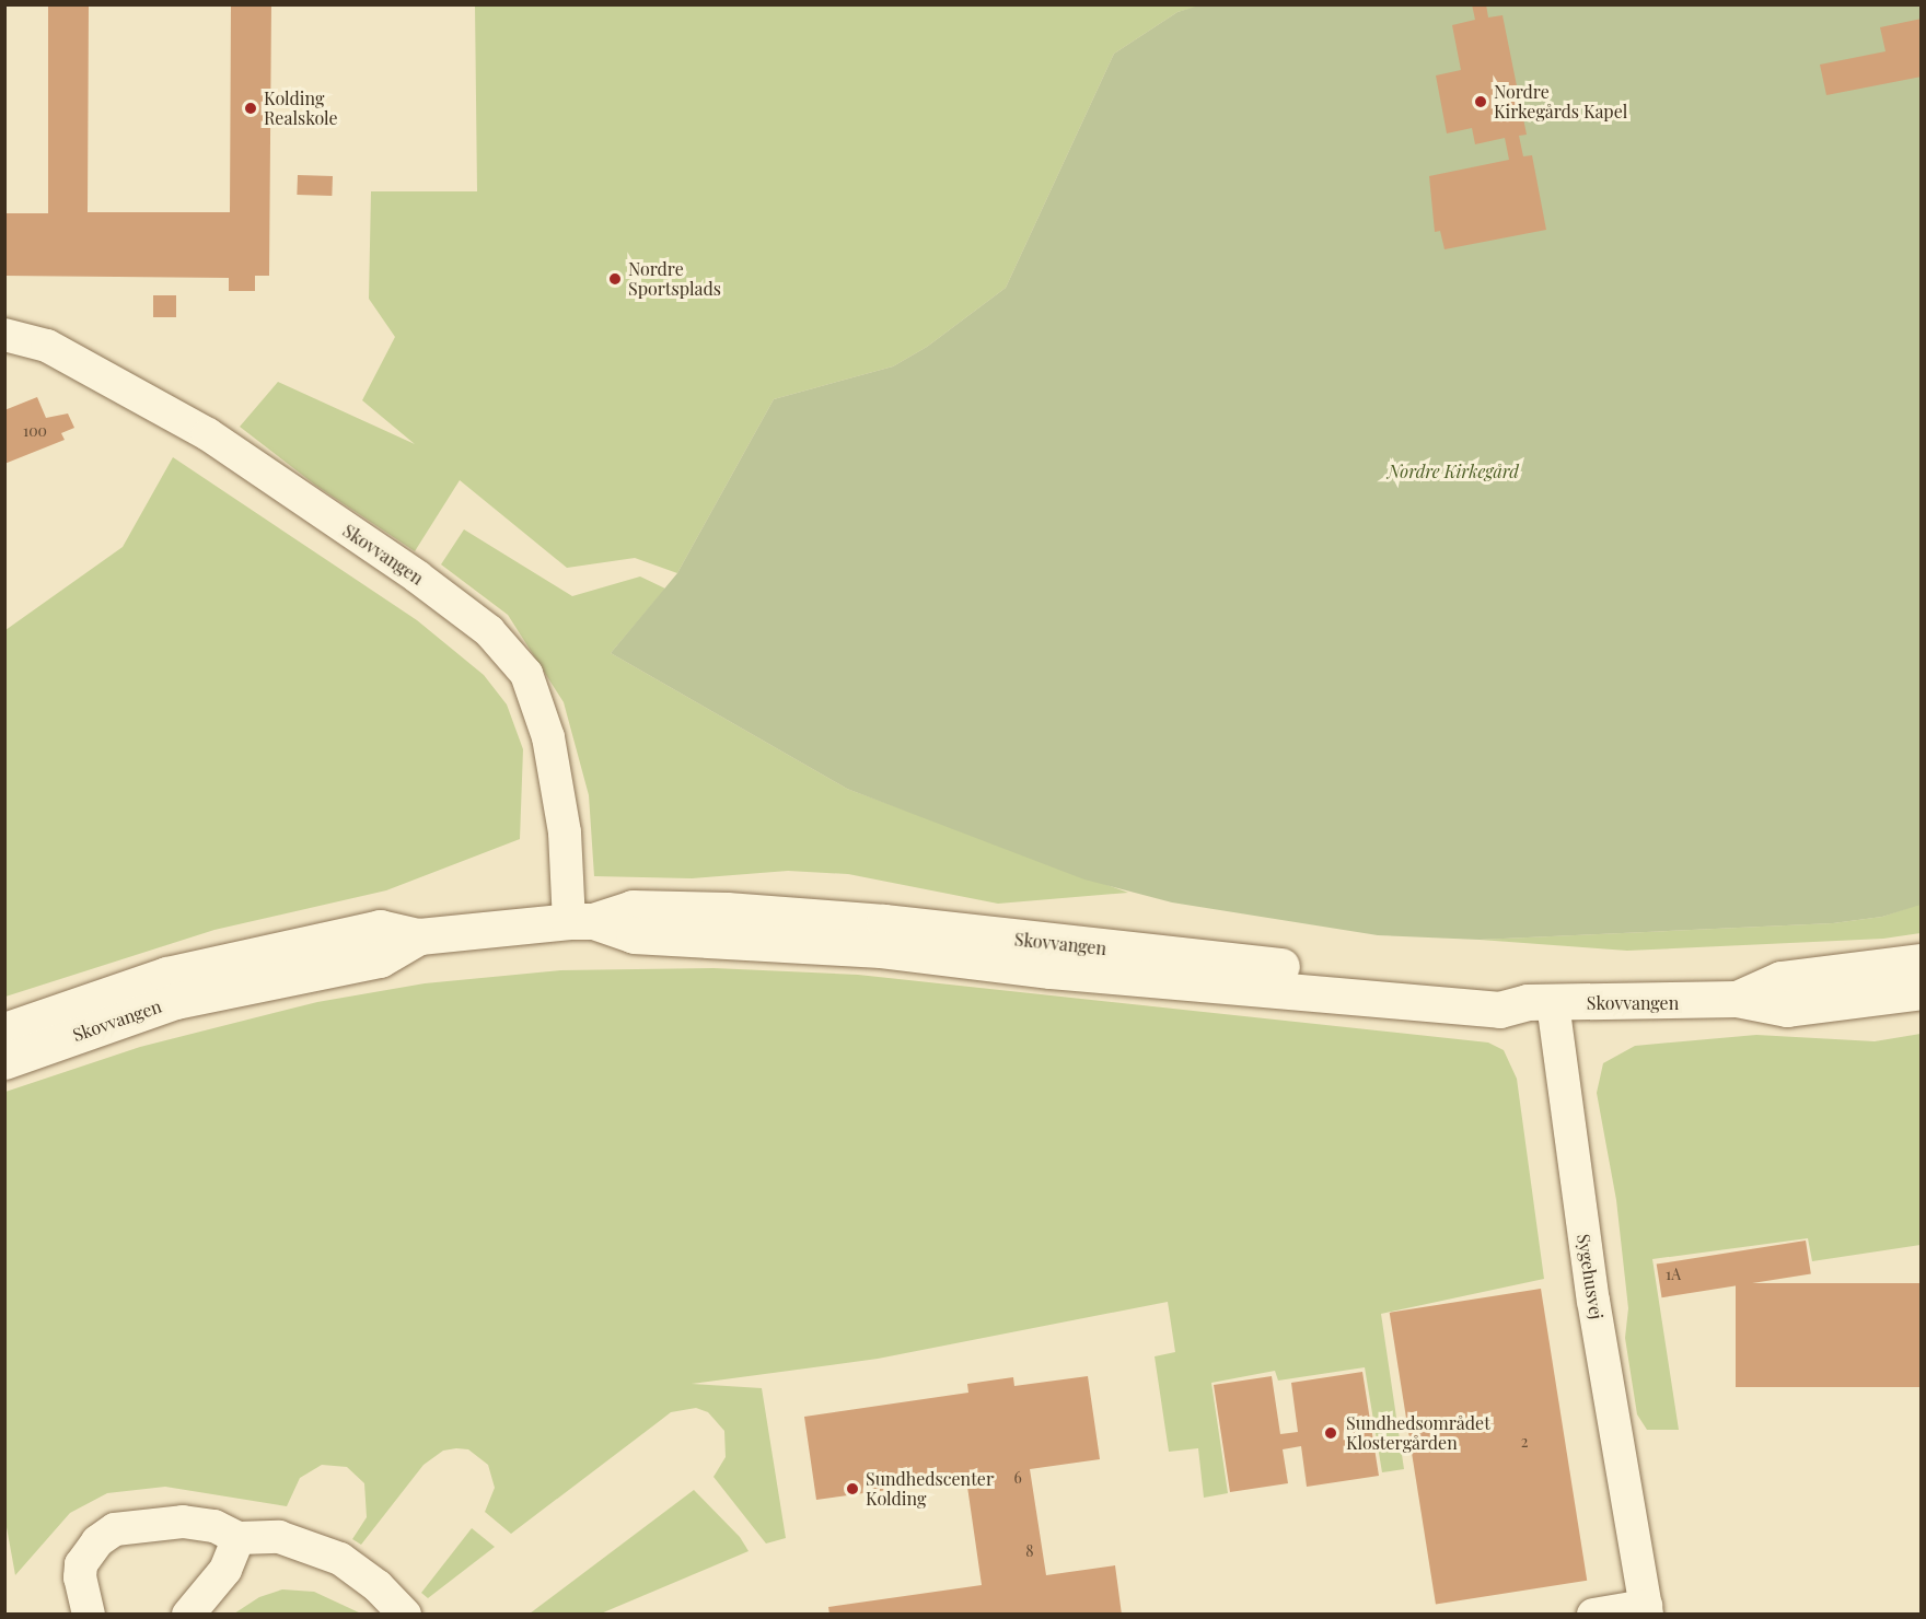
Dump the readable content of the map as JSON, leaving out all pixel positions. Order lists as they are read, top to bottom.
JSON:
{
  "streets": {
    "street": ["Skovvangen", "Sygehusvej"]
  },
  "crossings": [
    ["Skovvangen", "Sygehusvej"]
  ],
  "parks": ["Nordre Kirkegård"],
  "places": [
    "Nordre Kirkegårds Kapel",
    "Kolding Realskole",
    "Nordre Sportsplads",
    "Sundhedsområdet Klostergården",
    "Sundhedscenter Kolding"
  ],
  "house_numbers": [
    "100",
    "1A",
    "2",
    "6",
    "8"
  ]
}
